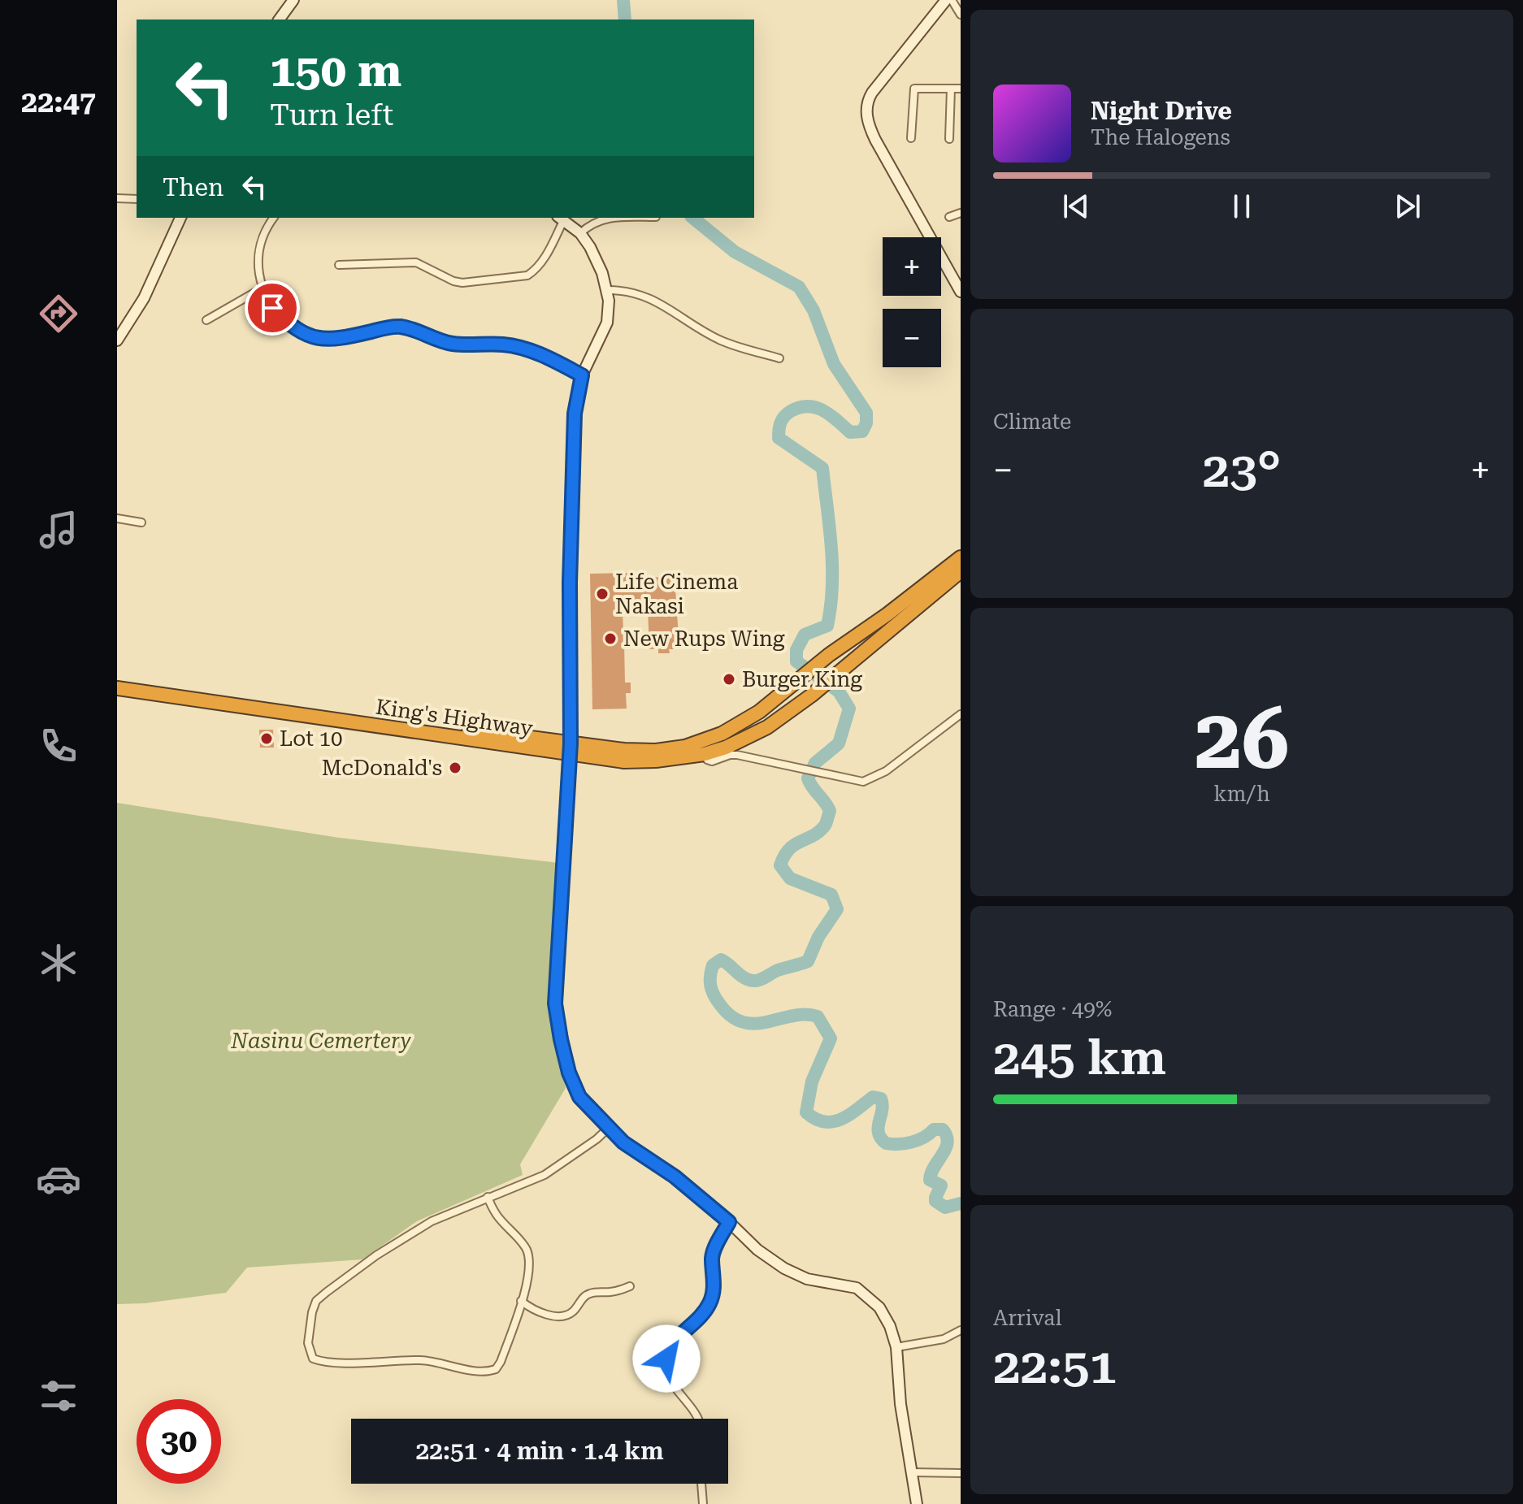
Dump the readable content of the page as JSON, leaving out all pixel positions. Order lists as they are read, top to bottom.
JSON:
{
  "streets": {
    "highway": ["King's Highway"]
  },
  "parks": ["Nasinu Cemertery"],
  "places": [
    "Life Cinema Nakasi",
    "New Rups Wing",
    "Burger King",
    "Lot 10",
    "McDonald's"
  ],
  "page": {
    "tabs": "22:47",
    "turn": ["150 m", "Turn left"],
    "song": ["Night Drive", "The Halogens"],
    "then": "Then",
    "map_buttons": ["+", "−"],
    "tile": [
      "Climate",
      ["26", "km/h"],
      ["Range · 49%", "245 km"],
      ["Arrival", "22:51"]
    ],
    "heat": ["−", "23°", "+"],
    "limit": "30",
    "trip": "22:51 · 4 min · 1.4 km"
  }
}
